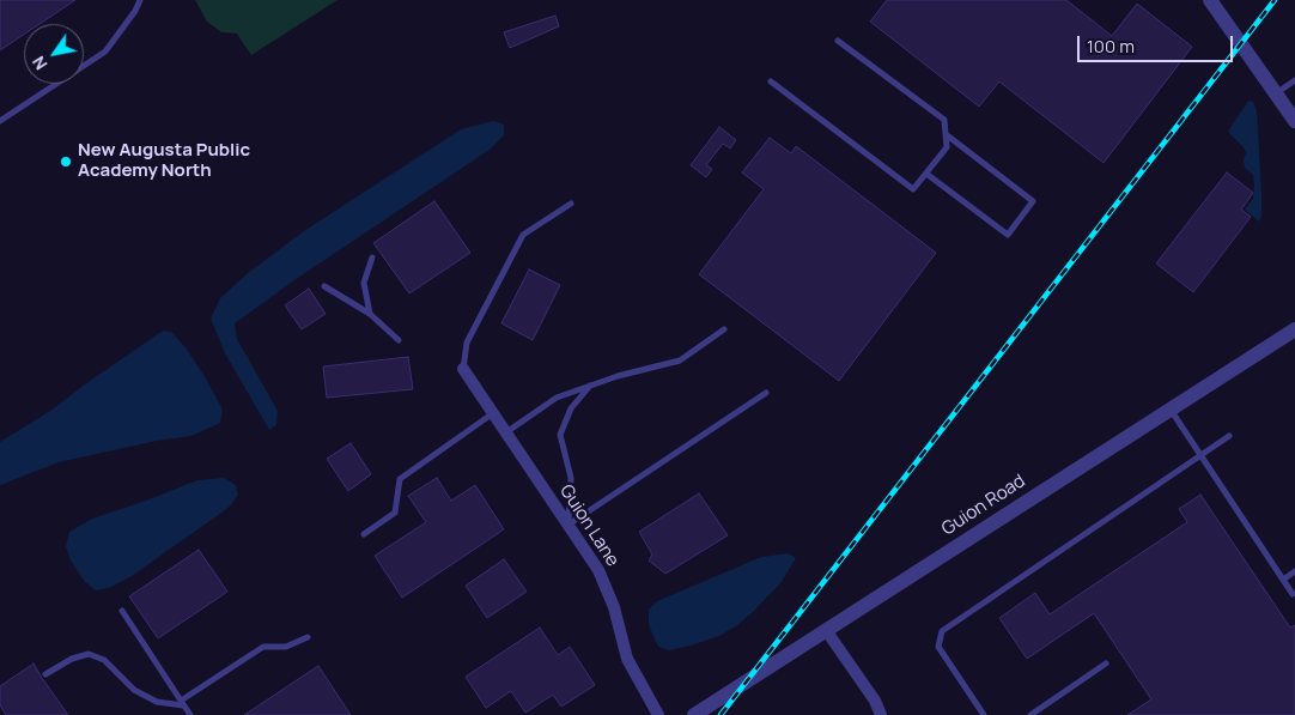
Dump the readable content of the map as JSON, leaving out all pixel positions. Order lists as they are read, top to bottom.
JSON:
{
  "streets": {
    "street": ["Guion Road", "Guion Lane"]
  },
  "places": ["New Augusta Public Academy North"],
  "scale_bar": "100 m",
  "north": "bottom left"
}
